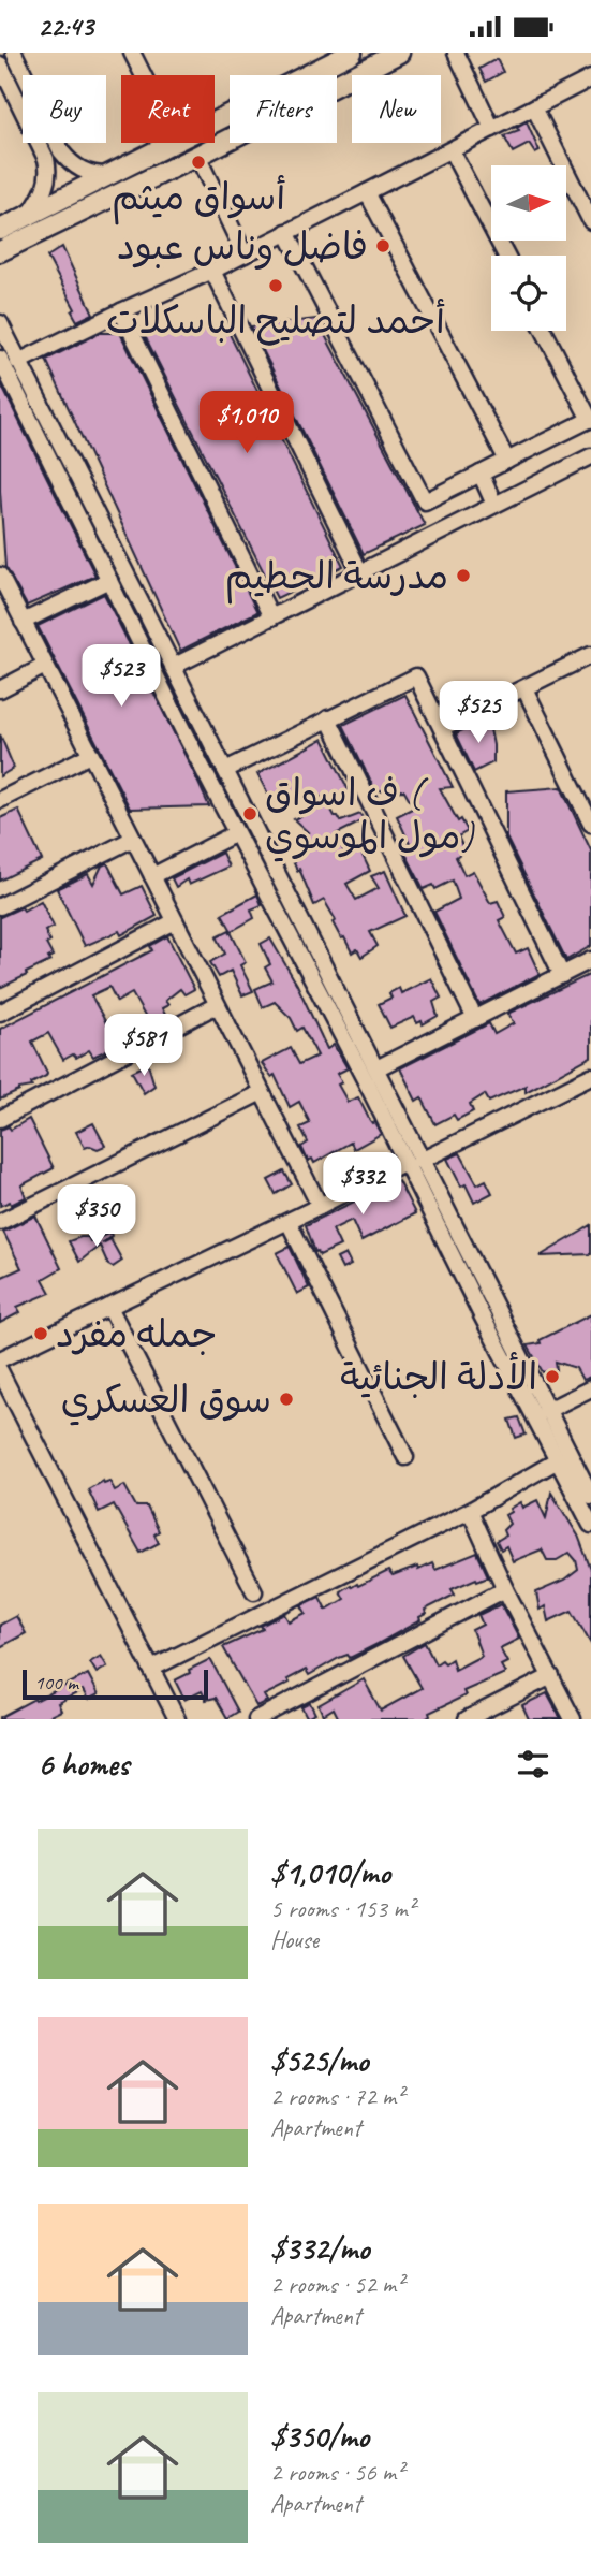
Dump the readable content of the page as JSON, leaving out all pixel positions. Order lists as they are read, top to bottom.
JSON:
{
  "places": [
    "أسواق ميثم",
    "فاضل وناس عبود",
    "أحمد لتصليح الباسكلات",
    "مدرسة الحطيم",
    "ف اسواق ( مول الموسوي)",
    "جمله مفرد",
    "الأدلة الجنائية",
    "سوق العسكري"
  ],
  "scale_bar": "100 m",
  "north": "right",
  "page": {
    "status": "22:43",
    "chip": [
      "Buy",
      "Rent",
      "Filters",
      "New"
    ],
    "price": [
      "$1,010",
      "$523",
      "$525",
      "$581",
      "$332",
      "$350"
    ],
    "scale": "100 m",
    "heading": "6 homes",
    "list": [
      {
        "name": "$1,010/mo",
        "note": "5 rooms · 153 m² · House"
      },
      {
        "name": "$525/mo",
        "note": "2 rooms · 72 m² · Apartment"
      },
      {
        "name": "$332/mo",
        "note": "2 rooms · 52 m² · Apartment"
      },
      {
        "name": "$350/mo",
        "note": "2 rooms · 56 m² · Apartment"
      }
    ]
  }
}
